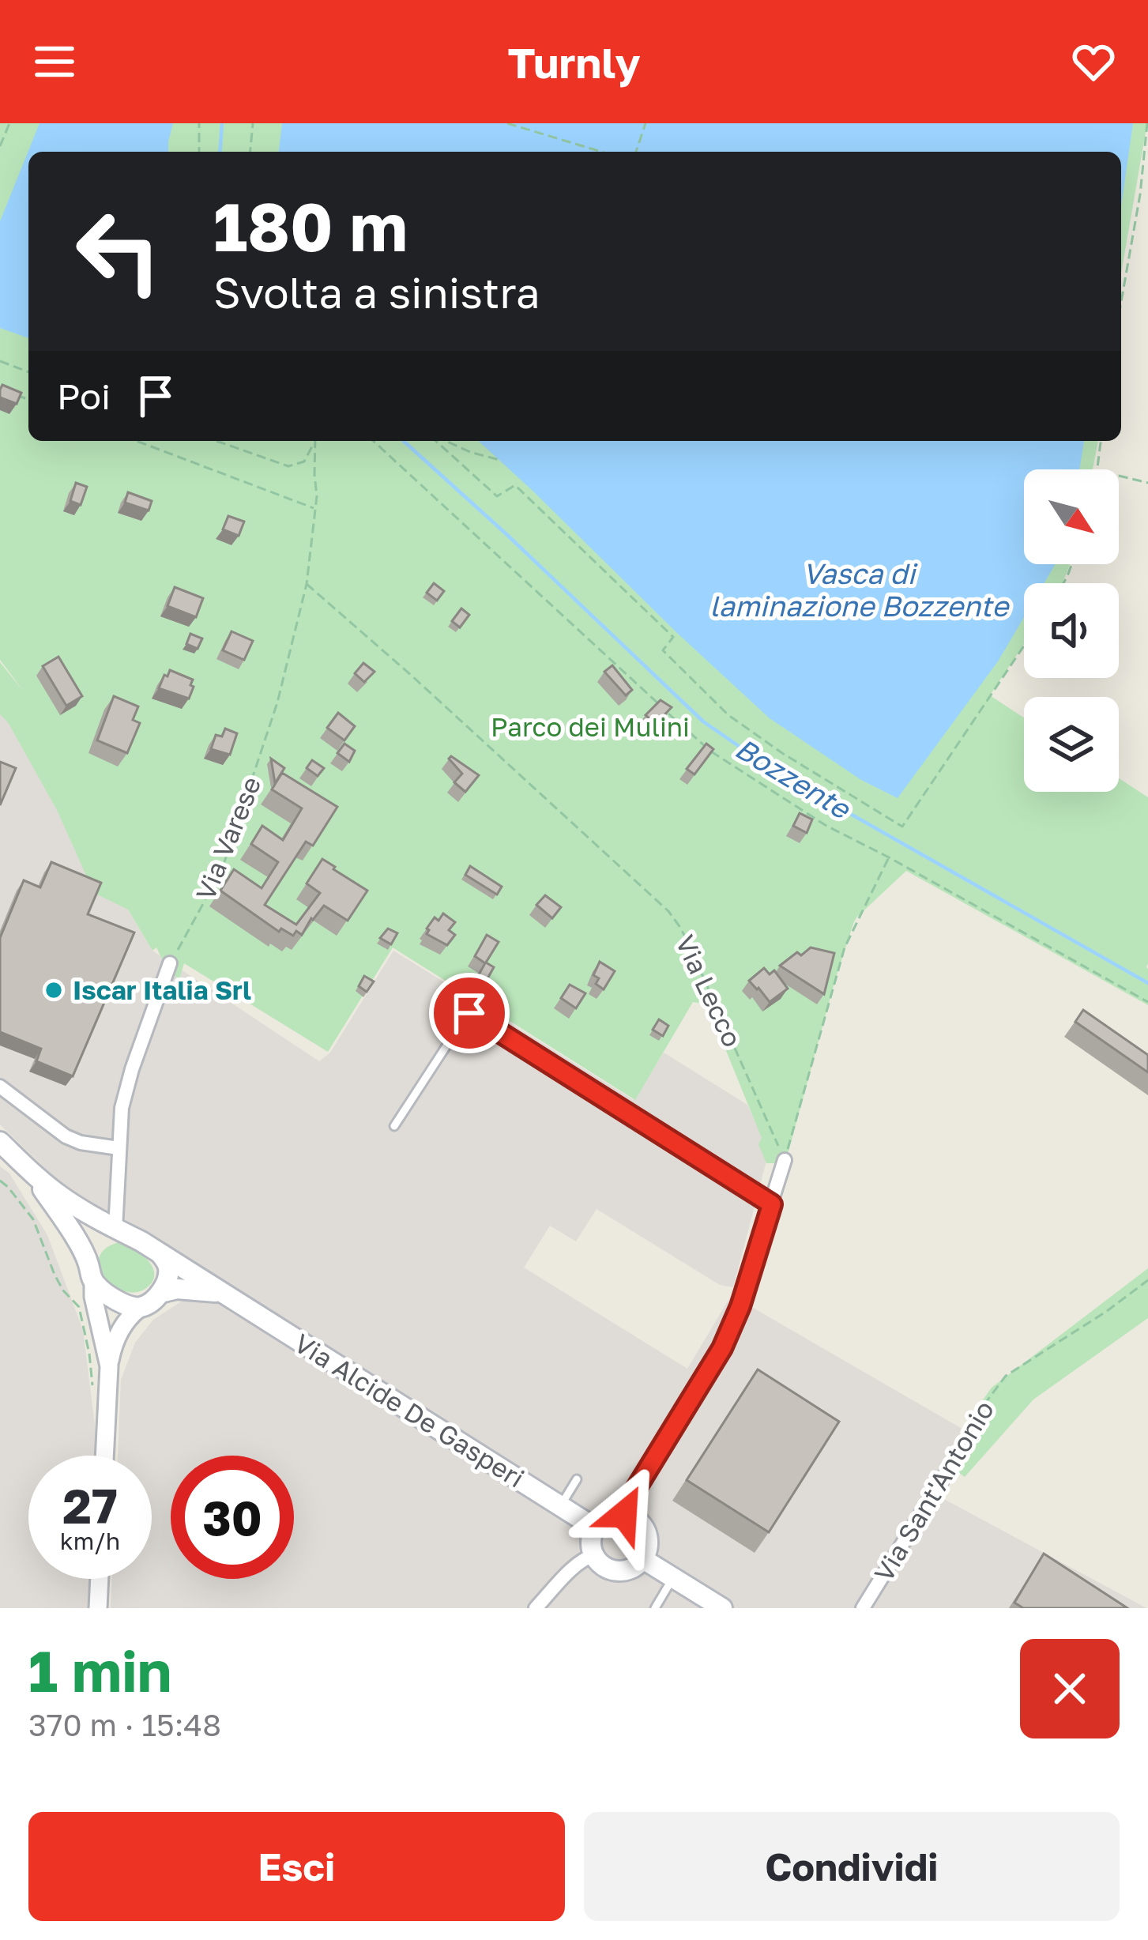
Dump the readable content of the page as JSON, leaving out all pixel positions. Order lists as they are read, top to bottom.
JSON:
{
  "streets": {
    "main road": ["Via Alcide De Gasperi"],
    "street": ["Via Sant'Antonio"],
    "path": ["Via Varese", "Via Lecco"]
  },
  "crossings": [
    ["Via Varese", "Via Lecco"]
  ],
  "water": ["Vasca di laminazione Bozzente", "Bozzente"],
  "parks": ["Parco dei Mulini"],
  "places": ["Iscar Italia Srl"],
  "north": "bottom right",
  "page": {
    "header": "Turnly",
    "turn": ["180 m", "Svolta a sinistra"],
    "then": "Poi",
    "speed": "27 km/h",
    "limit": "30",
    "heading": ["1 min", "370 m · 15:48"],
    "buttons": ["Esci", "Condividi"]
  }
}
